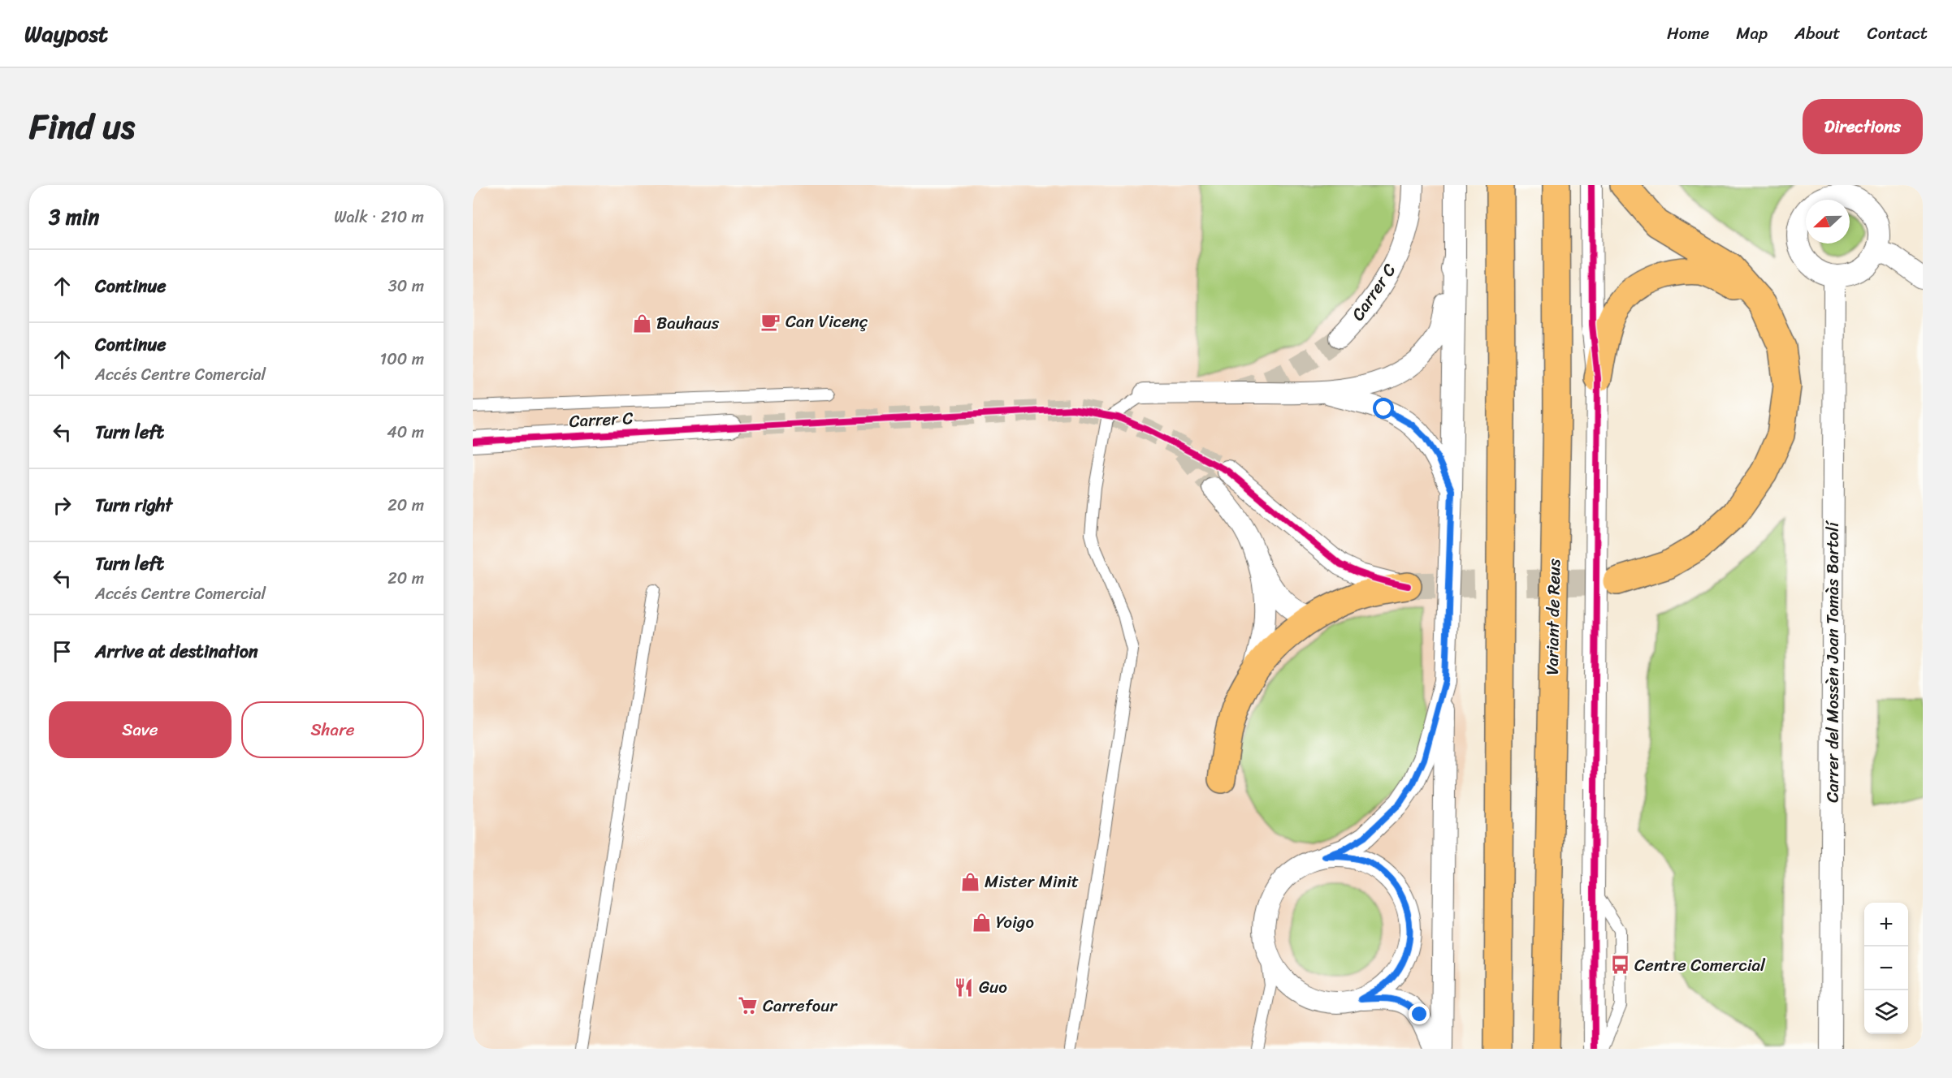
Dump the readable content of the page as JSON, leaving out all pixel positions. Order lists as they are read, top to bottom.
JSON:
{
  "streets": {
    "highway": ["Variant de Reus"],
    "street": ["Carrer C", "Carrer del Mossèn Joan Tomàs Bartolí"]
  },
  "places": {
    "cafe": ["Can Vicenç"],
    "shop": ["Bauhaus", "Mister Minit", "Yoigo"],
    "bus stop": ["Centre Comercial"],
    "restaurant": ["Guo"],
    "supermarket": ["Carrefour"]
  },
  "north": "left",
  "page": {
    "header": "Waypost",
    "nav": [
      "Home",
      "Map",
      "About",
      "Contact"
    ],
    "title": "Find us",
    "buttons": [
      "Directions",
      ["Save", "Share"]
    ],
    "heading": ["3 min", "Walk · 210 m"],
    "list": [
      ["Continue", "30 m"],
      ["Continue", "Accés Centre Comercial", "100 m"],
      ["Turn left", "40 m"],
      ["Turn right", "20 m"],
      ["Turn left", "Accés Centre Comercial", "20 m"],
      "Arrive at destination"
    ],
    "map_buttons": ["+", "−"]
  }
}
